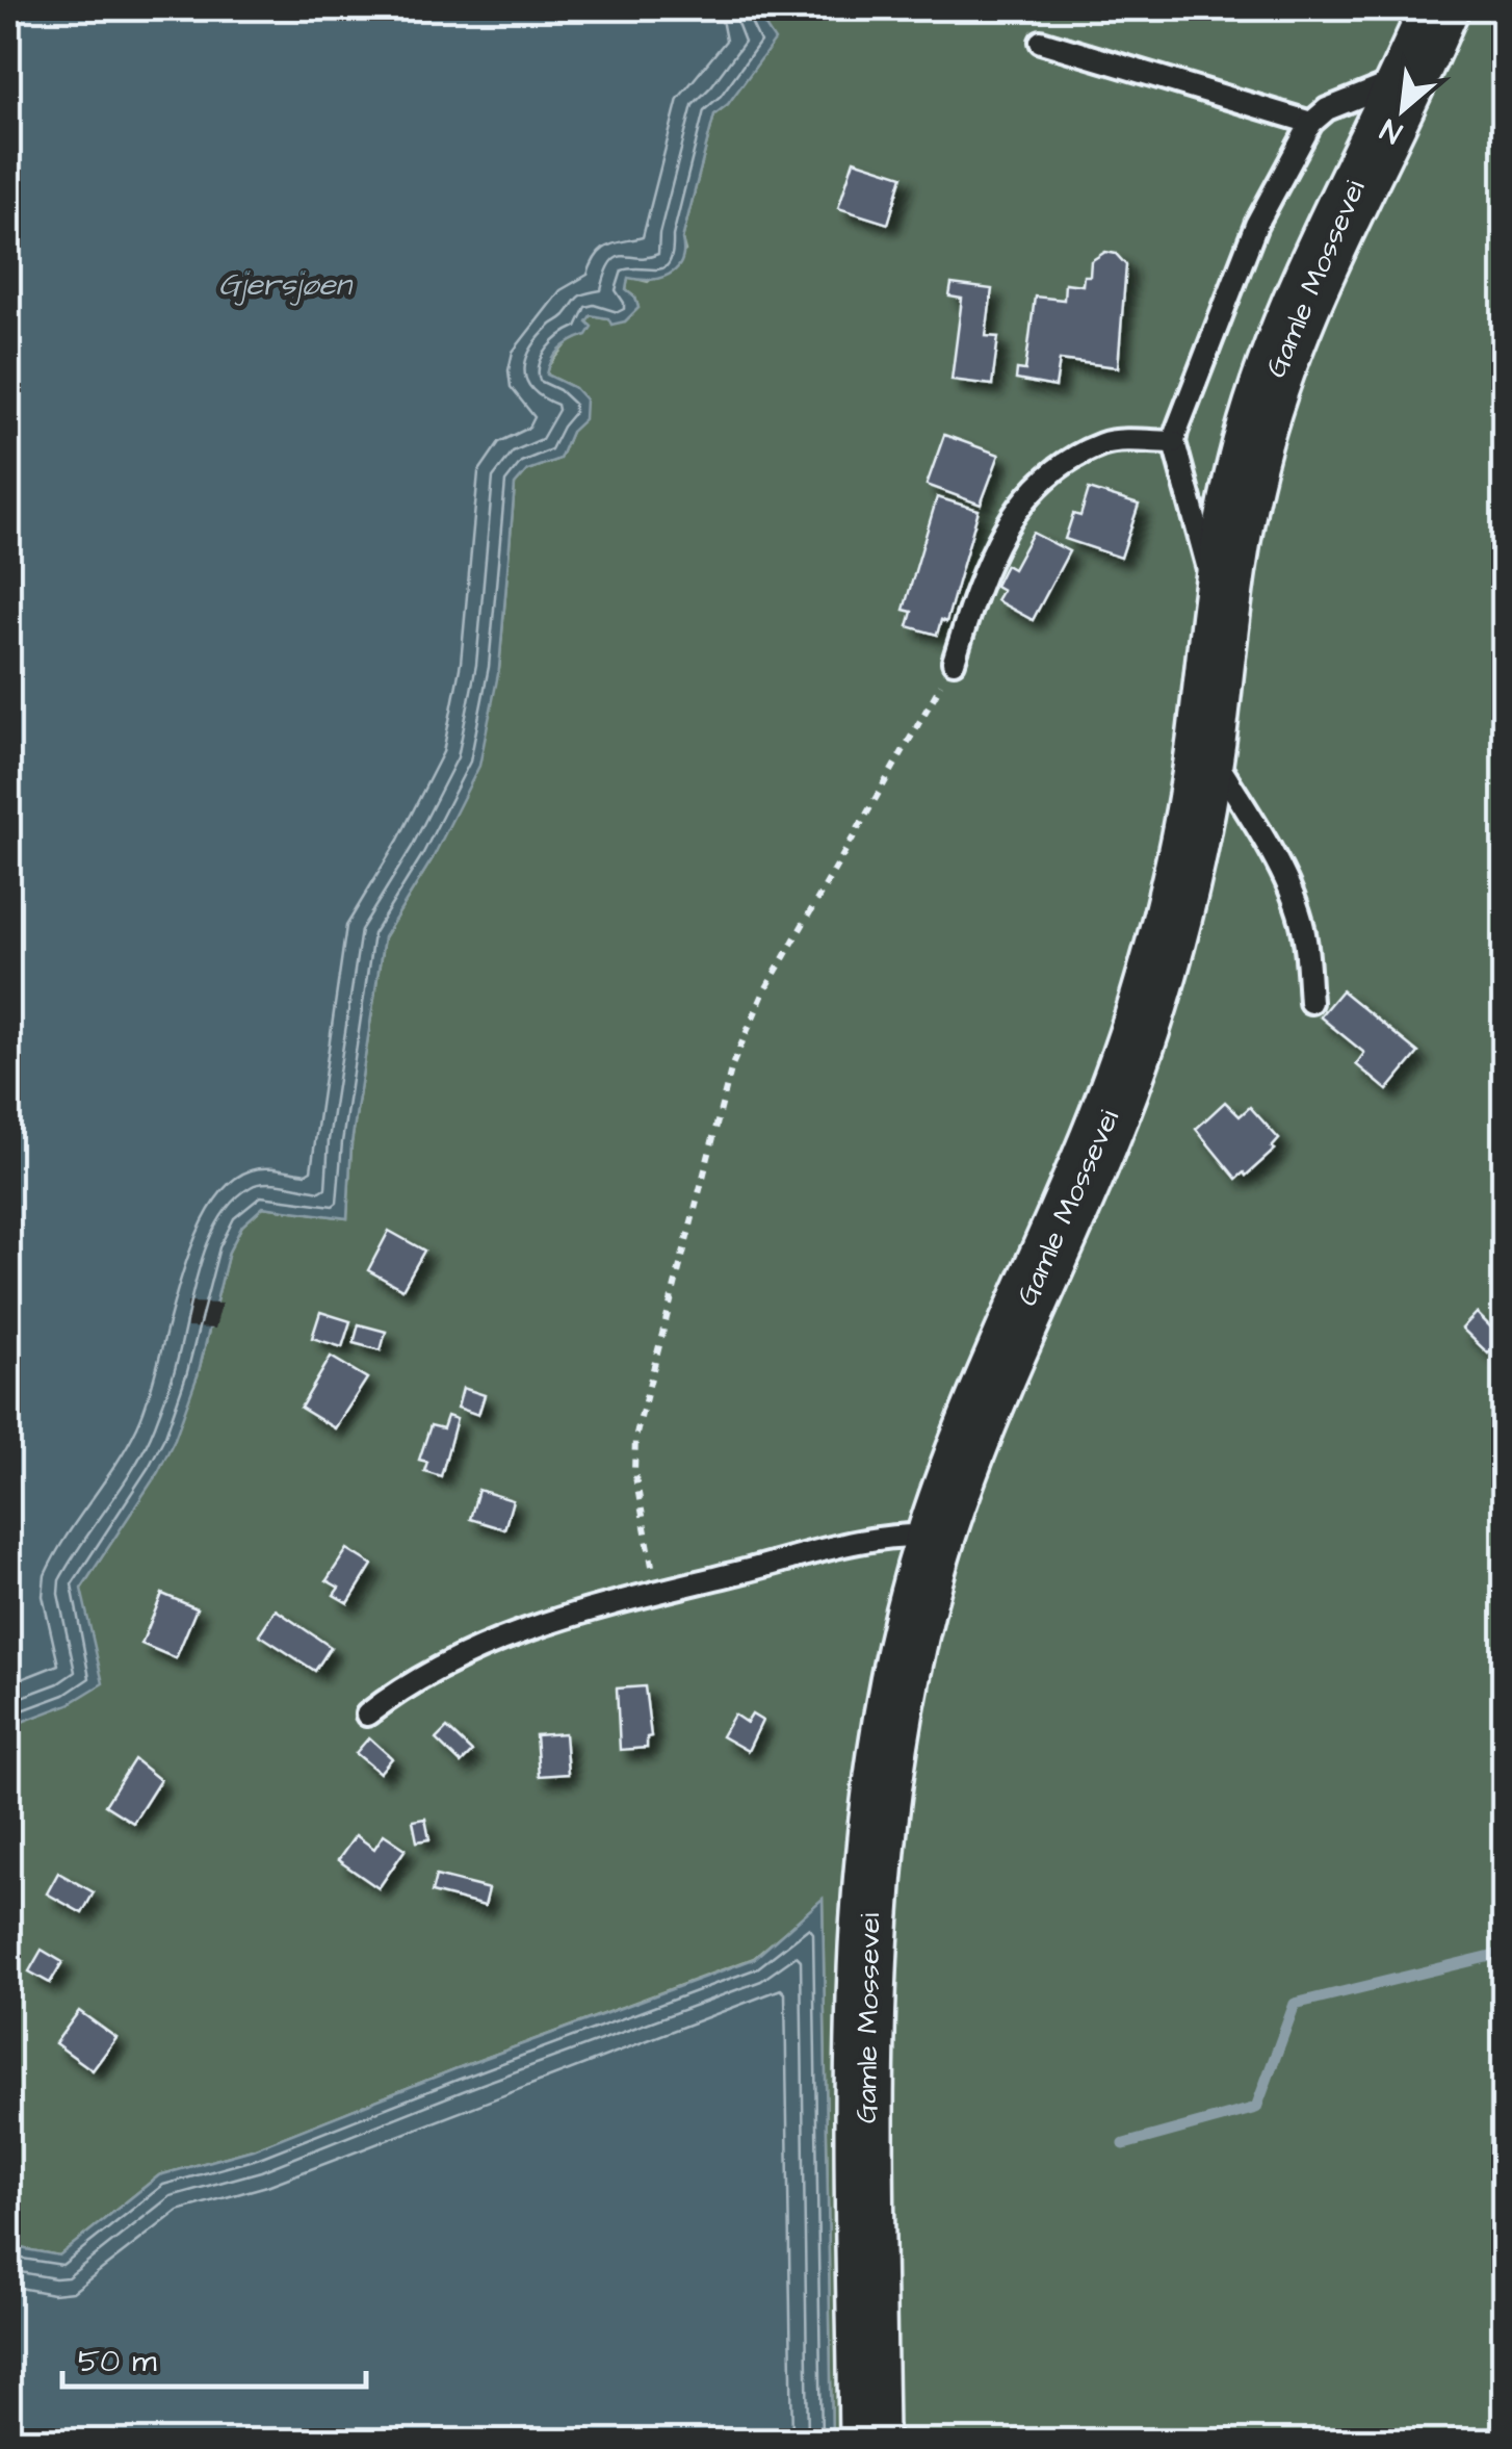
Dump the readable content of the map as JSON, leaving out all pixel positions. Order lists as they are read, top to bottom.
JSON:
{
  "streets": {
    "main road": ["Gamle Mossevei"]
  },
  "water": ["Gjersjøen"],
  "scale_bar": "50 m",
  "north": "bottom left"
}
